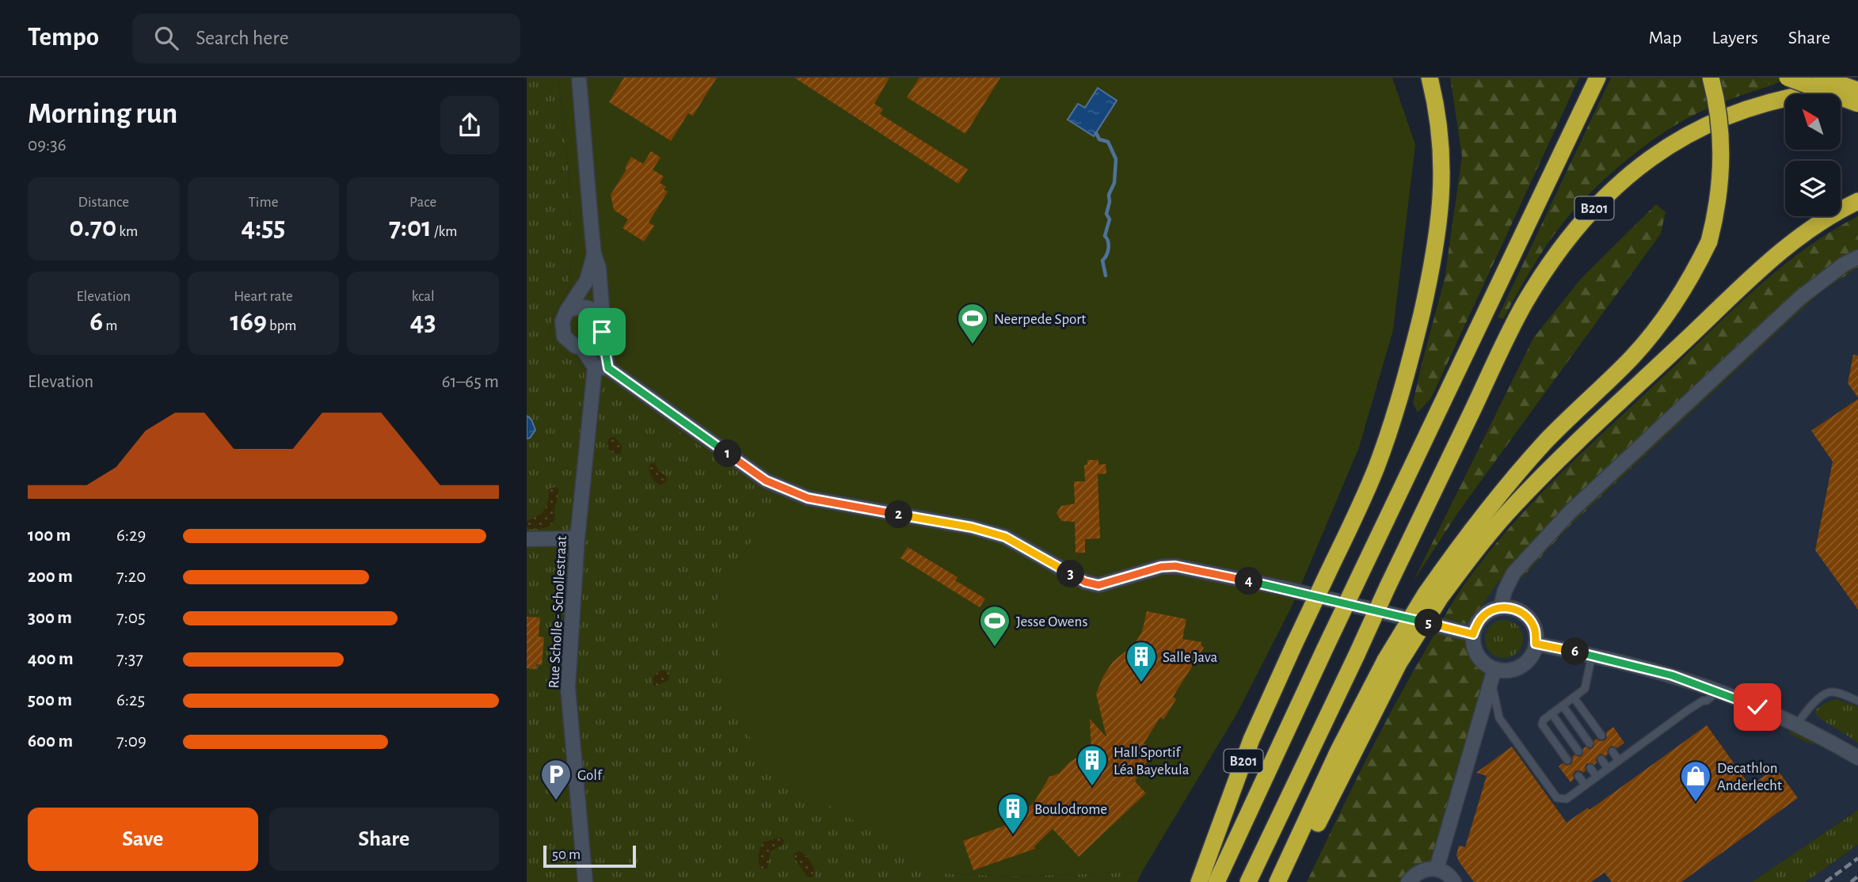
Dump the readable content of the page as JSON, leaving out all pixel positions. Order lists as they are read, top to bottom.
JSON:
{
  "streets": {
    "highway": ["B201"],
    "street": ["Rue Scholle - Schollestraat"]
  },
  "places": {
    "sports": ["Neerpede Sport", "Jesse Owens"],
    "building": ["Salle Java", "Hall Sportif Léa Bayekula", "Boulodrome"],
    "parking": ["Golf"],
    "shop": ["Decathlon Anderlecht"]
  },
  "scale_bar": "50 m",
  "north": "top left",
  "page": {
    "header": "Tempo",
    "search": "Search here",
    "nav": ["Map", "Layers", "Share"],
    "heading": ["Morning run", "09:36"],
    "stats": [
      ["Distance", "0.70 km"],
      ["Time", "4:55"],
      ["Pace", "7:01 /km"],
      ["Elevation", "6 m"],
      ["Heart rate", "169 bpm"],
      ["kcal", "43"]
    ],
    "chart": ["Elevation", "61–65 m"],
    "pins": [
      "1",
      "2",
      "3",
      "4",
      "5",
      "6"
    ],
    "list": [
      {
        "name": "100 m",
        "note": "6:29"
      },
      {
        "name": "200 m",
        "note": "7:20"
      },
      {
        "name": "300 m",
        "note": "7:05"
      },
      {
        "name": "400 m",
        "note": "7:37"
      },
      {
        "name": "500 m",
        "note": "6:25"
      },
      {
        "name": "600 m",
        "note": "7:09"
      }
    ],
    "buttons": ["Save", "Share"],
    "scale": "50 m"
  }
}
